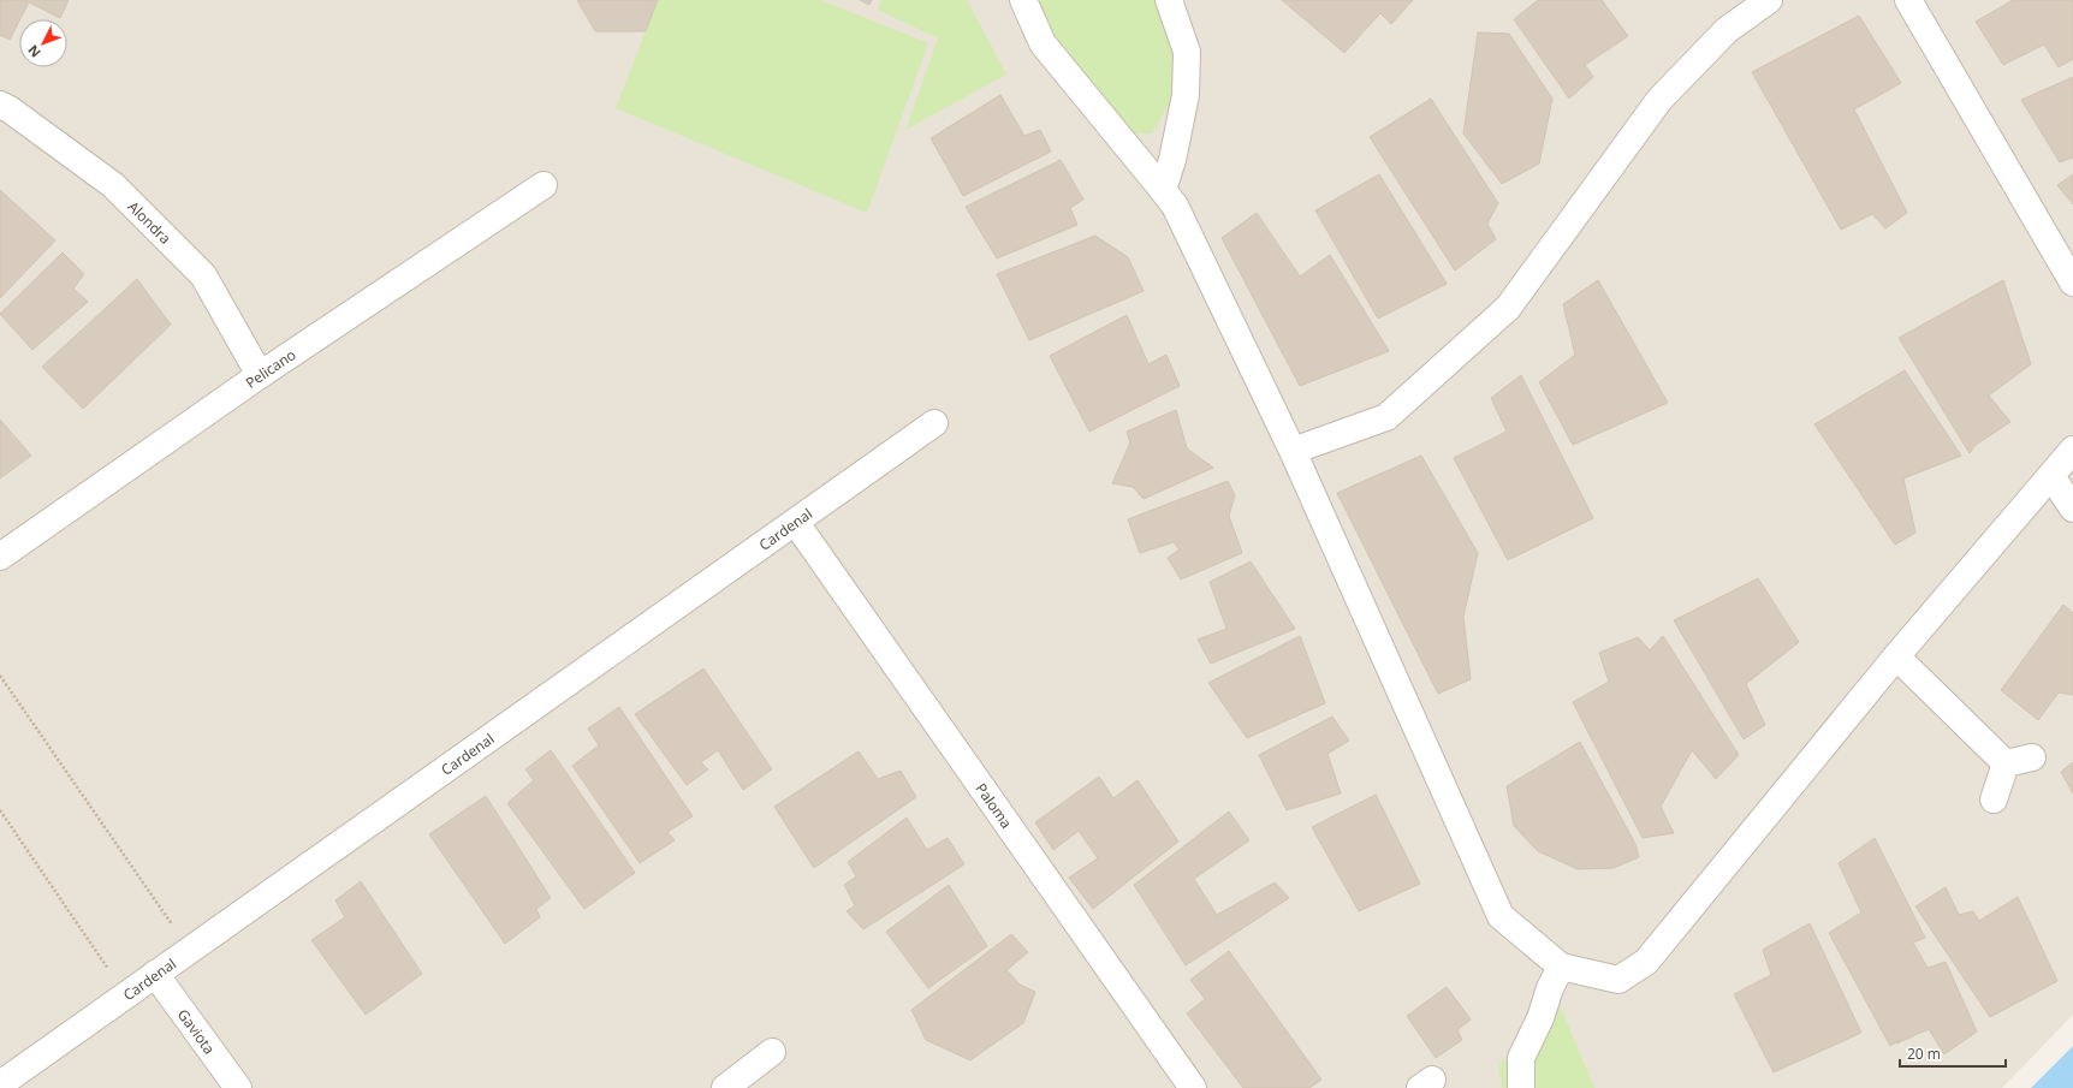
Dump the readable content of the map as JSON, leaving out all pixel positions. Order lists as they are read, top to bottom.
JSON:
{
  "streets": {
    "street": [
      "Alondra",
      "Pelicano",
      "Cardenal",
      "Paloma",
      "Gaviota"
    ]
  },
  "crossings": [
    ["Alondra", "Pelicano"],
    ["Cardenal", "Paloma"],
    ["Cardenal", "Gaviota"]
  ],
  "scale_bar": "20 m",
  "north": "bottom left"
}
